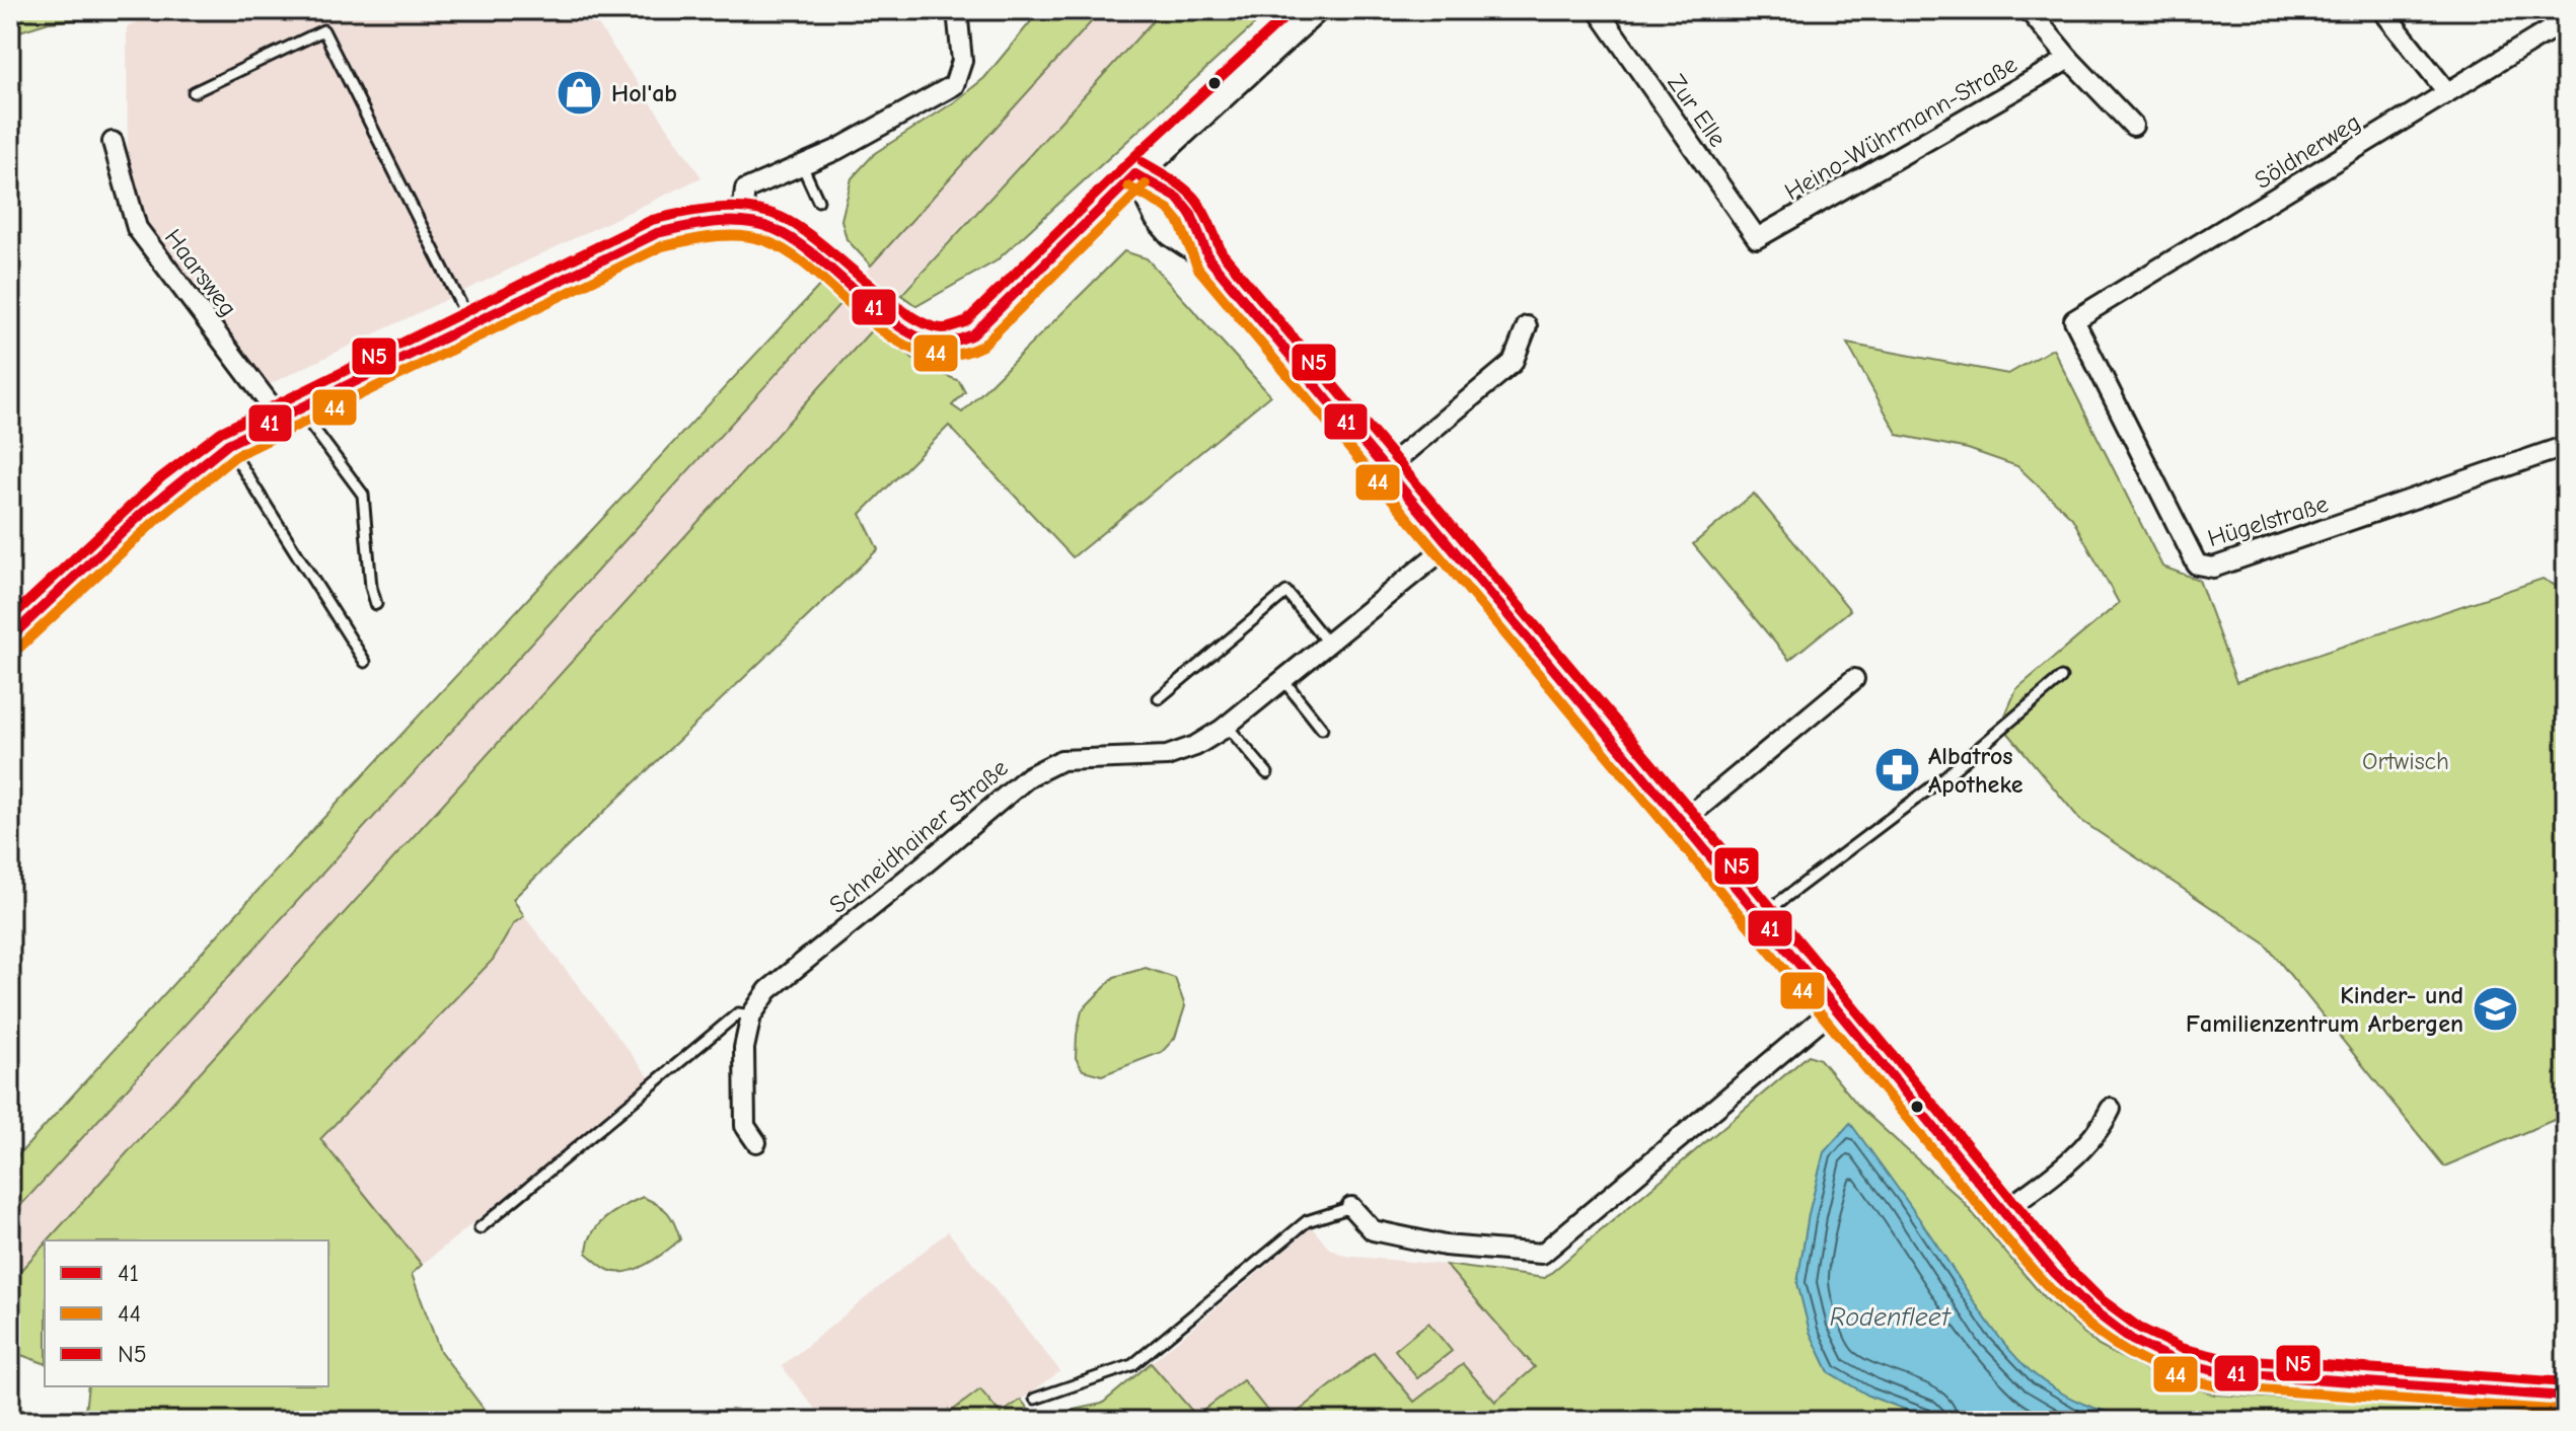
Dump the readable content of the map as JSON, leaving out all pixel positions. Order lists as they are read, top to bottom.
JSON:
{
  "streets": {
    "street": [
      "Zur Elle",
      "Heino-Wührmann-Straße",
      "Söldnerweg",
      "Haarsweg",
      "Hügelstraße",
      "Schneidhainer Straße"
    ]
  },
  "crossings": [
    ["Zur Elle", "Heino-Wührmann-Straße"],
    ["Söldnerweg", "Hügelstraße"]
  ],
  "water": ["Rodenfleet"],
  "parks": ["Ortwisch"],
  "places": {
    "shop": ["Hol'ab"],
    "pharmacy": ["Albatros Apotheke"],
    "school or university": ["Kinder- und Familienzentrum Arbergen"]
  },
  "lines": ["transit line N5", "transit line 41", "transit line 44"],
  "legend": ["41", "44", "N5"]
}
